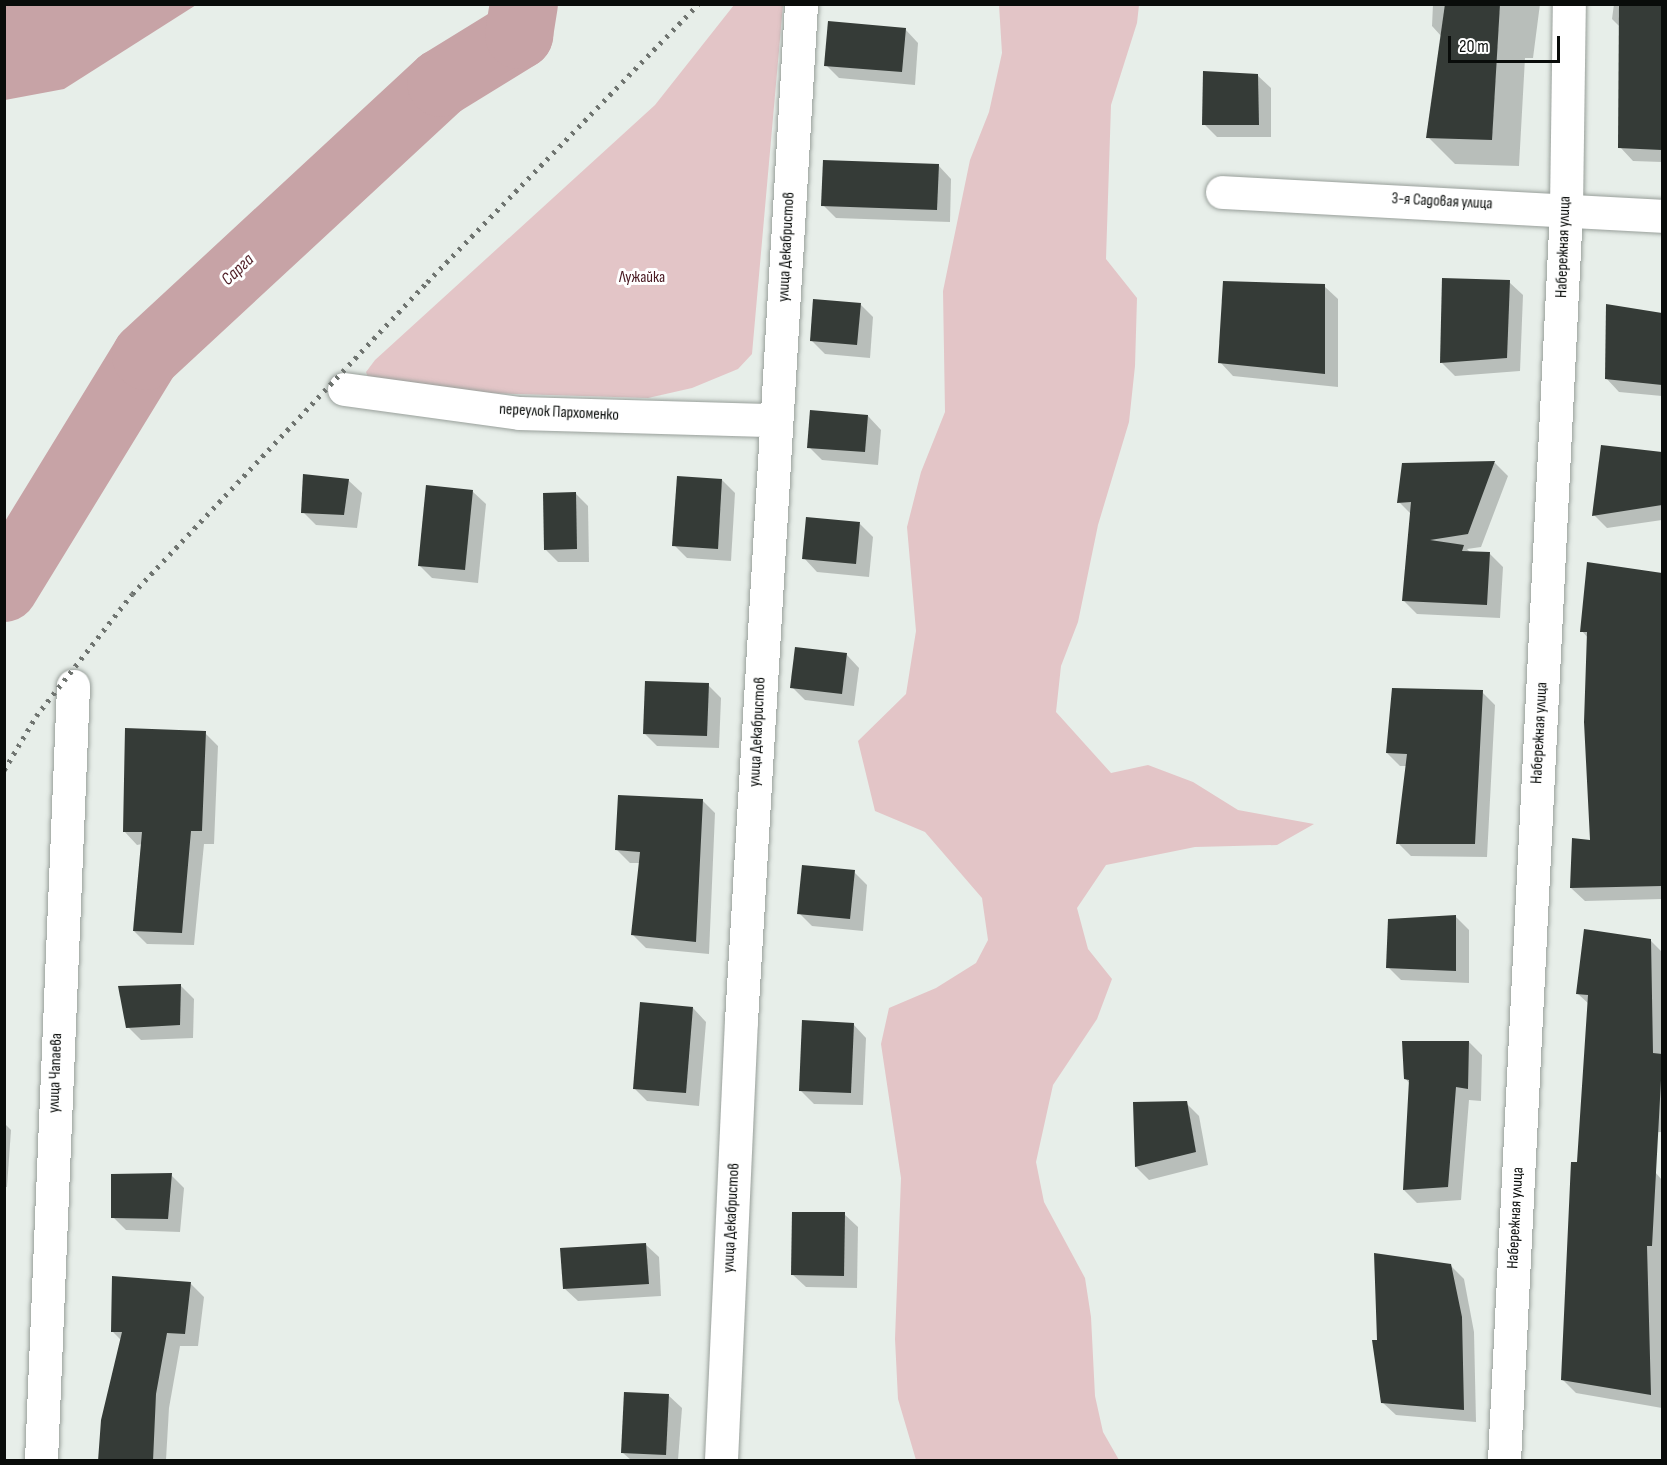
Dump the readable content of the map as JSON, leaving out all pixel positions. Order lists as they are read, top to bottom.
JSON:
{
  "streets": {
    "street": [
      "3-я Садовая улица",
      "улица Декабристов",
      "Набережная улица",
      "переулок Пархоменко",
      "улица Чапаева"
    ]
  },
  "crossings": [
    ["3-я Садовая улица", "Набережная улица"],
    ["улица Декабристов", "переулок Пархоменко"]
  ],
  "water": ["Сарга"],
  "parks": ["Лужайка"],
  "scale_bar": "20 m"
}
